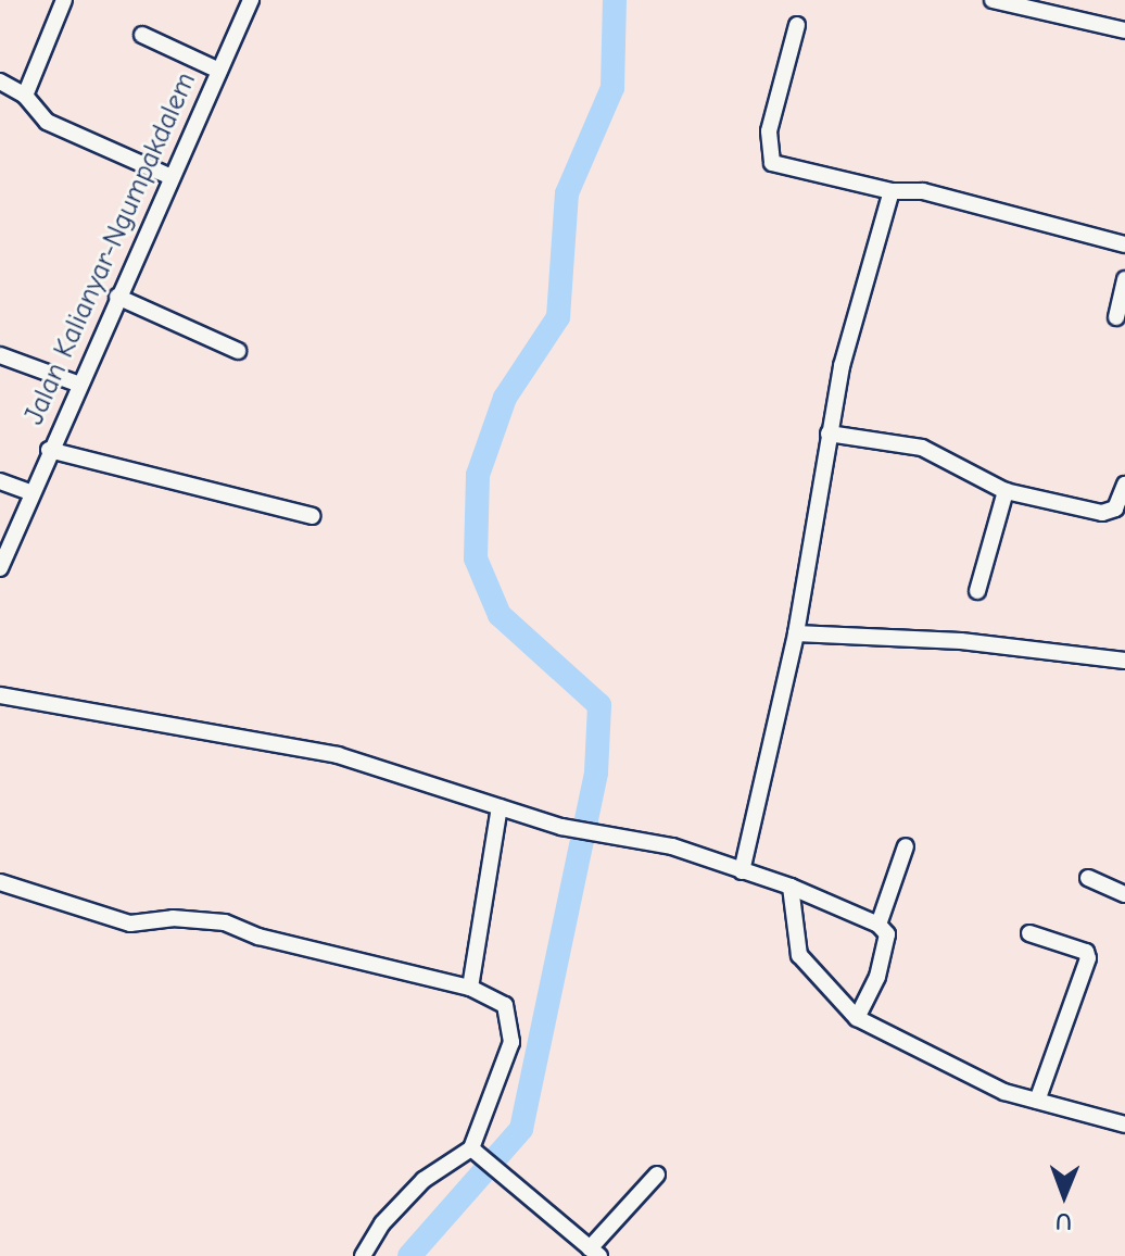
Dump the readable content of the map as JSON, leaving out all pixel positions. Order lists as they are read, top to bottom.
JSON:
{
  "streets": {
    "street": ["Jalan Kalianyar-Ngumpakdalem"]
  },
  "north": "bottom"
}
